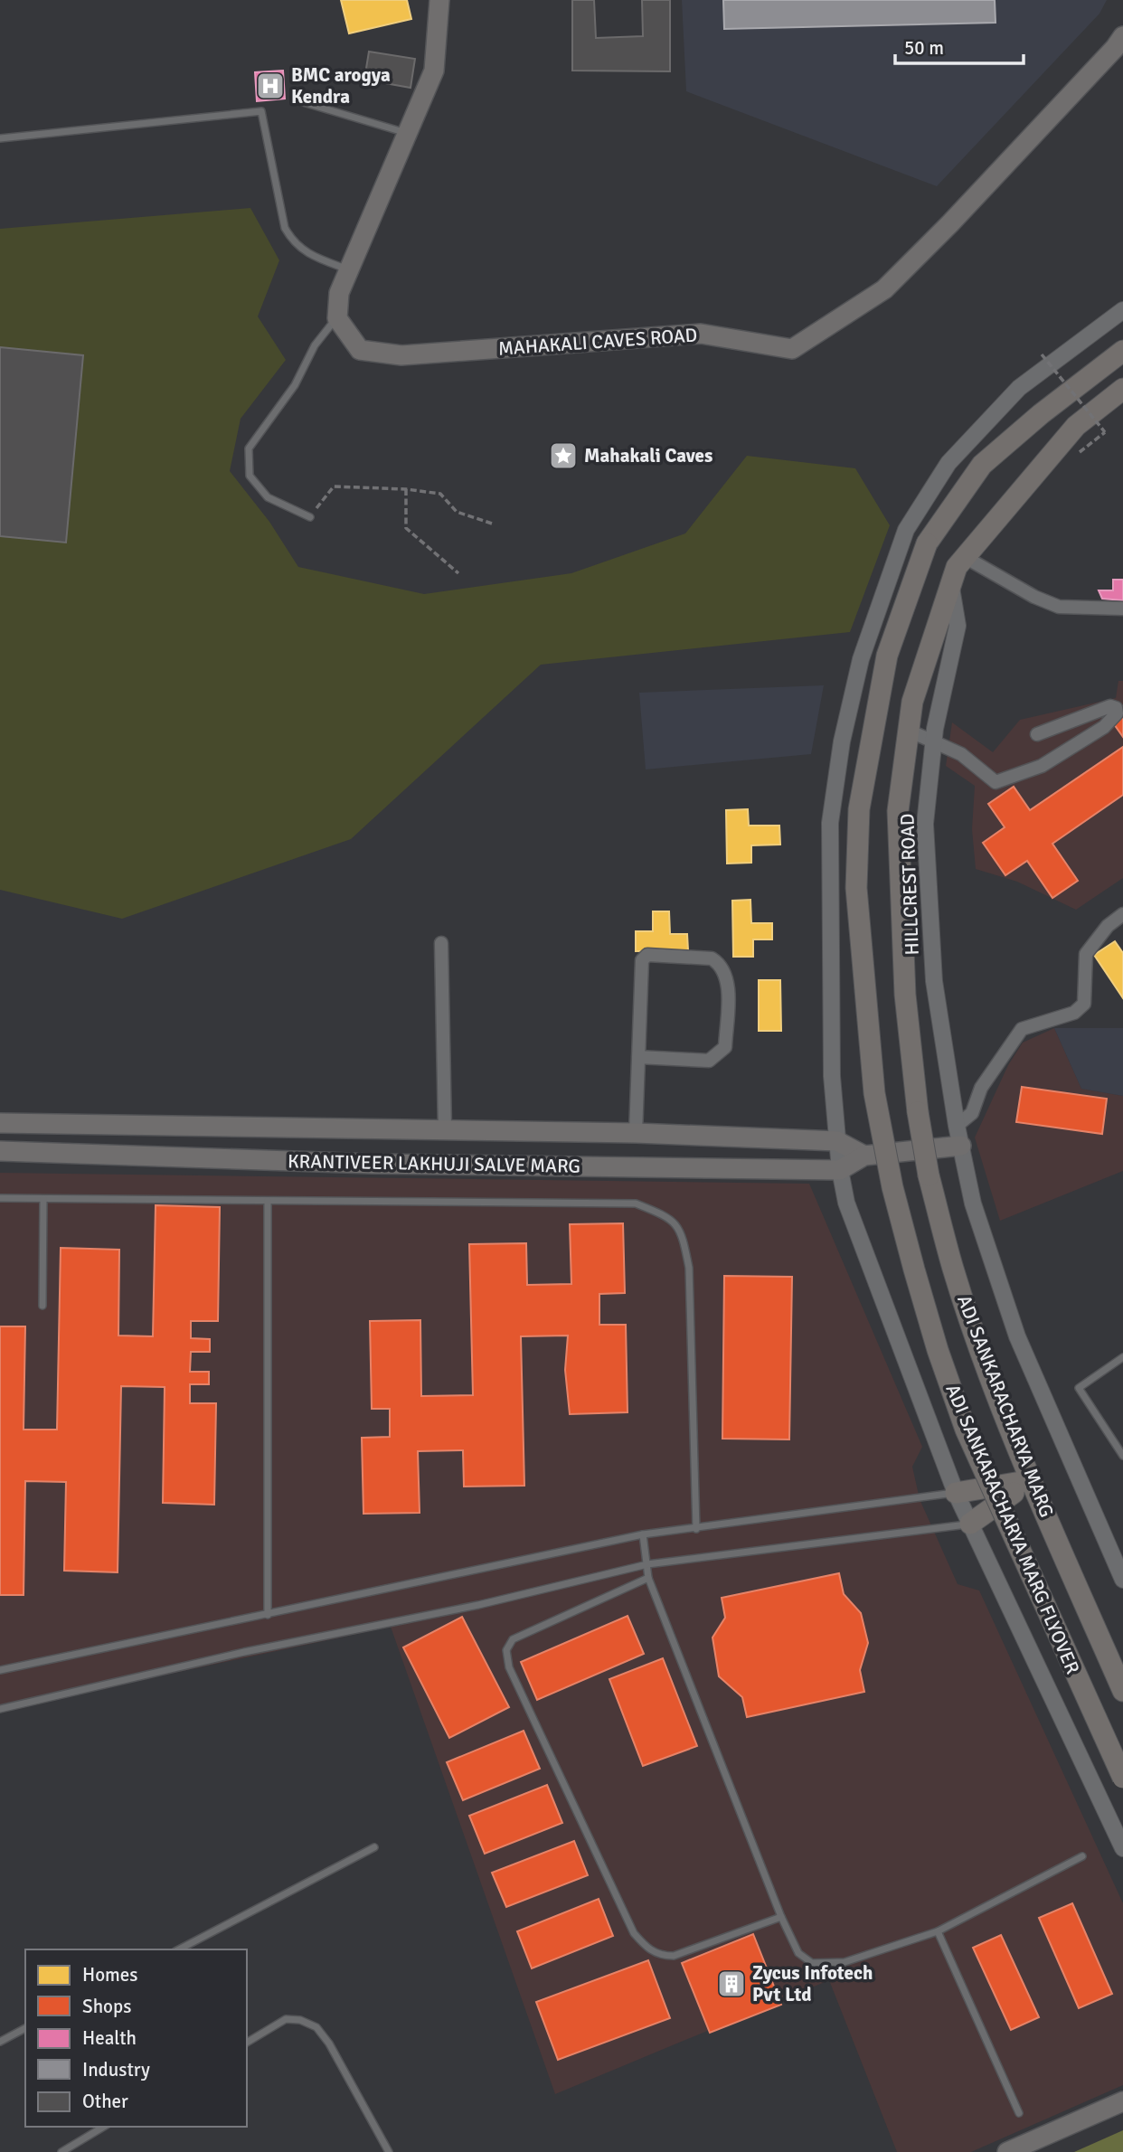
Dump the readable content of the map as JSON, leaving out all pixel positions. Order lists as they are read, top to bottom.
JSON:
{
  "streets": {
    "main road": [
      "MAHAKALI CAVES ROAD",
      "KRANTIVEER LAKHUJI SALVE MARG",
      "ADI SANKARACHARYA MARG",
      "ADI SANKARACHARYA MARG FLYOVER"
    ],
    "street": ["HILLCREST ROAD"]
  },
  "crossings": [
    ["HILLCREST ROAD", "ADI SANKARACHARYA MARG"]
  ],
  "places": {
    "hospital": ["BMC arogya Kendra"],
    "place": ["Mahakali Caves"],
    "building": ["Zycus Infotech Pvt Ltd"]
  },
  "legend": [
    "Homes",
    "Shops",
    "Health",
    "Industry",
    "Other"
  ],
  "scale_bar": "50 m"
}
